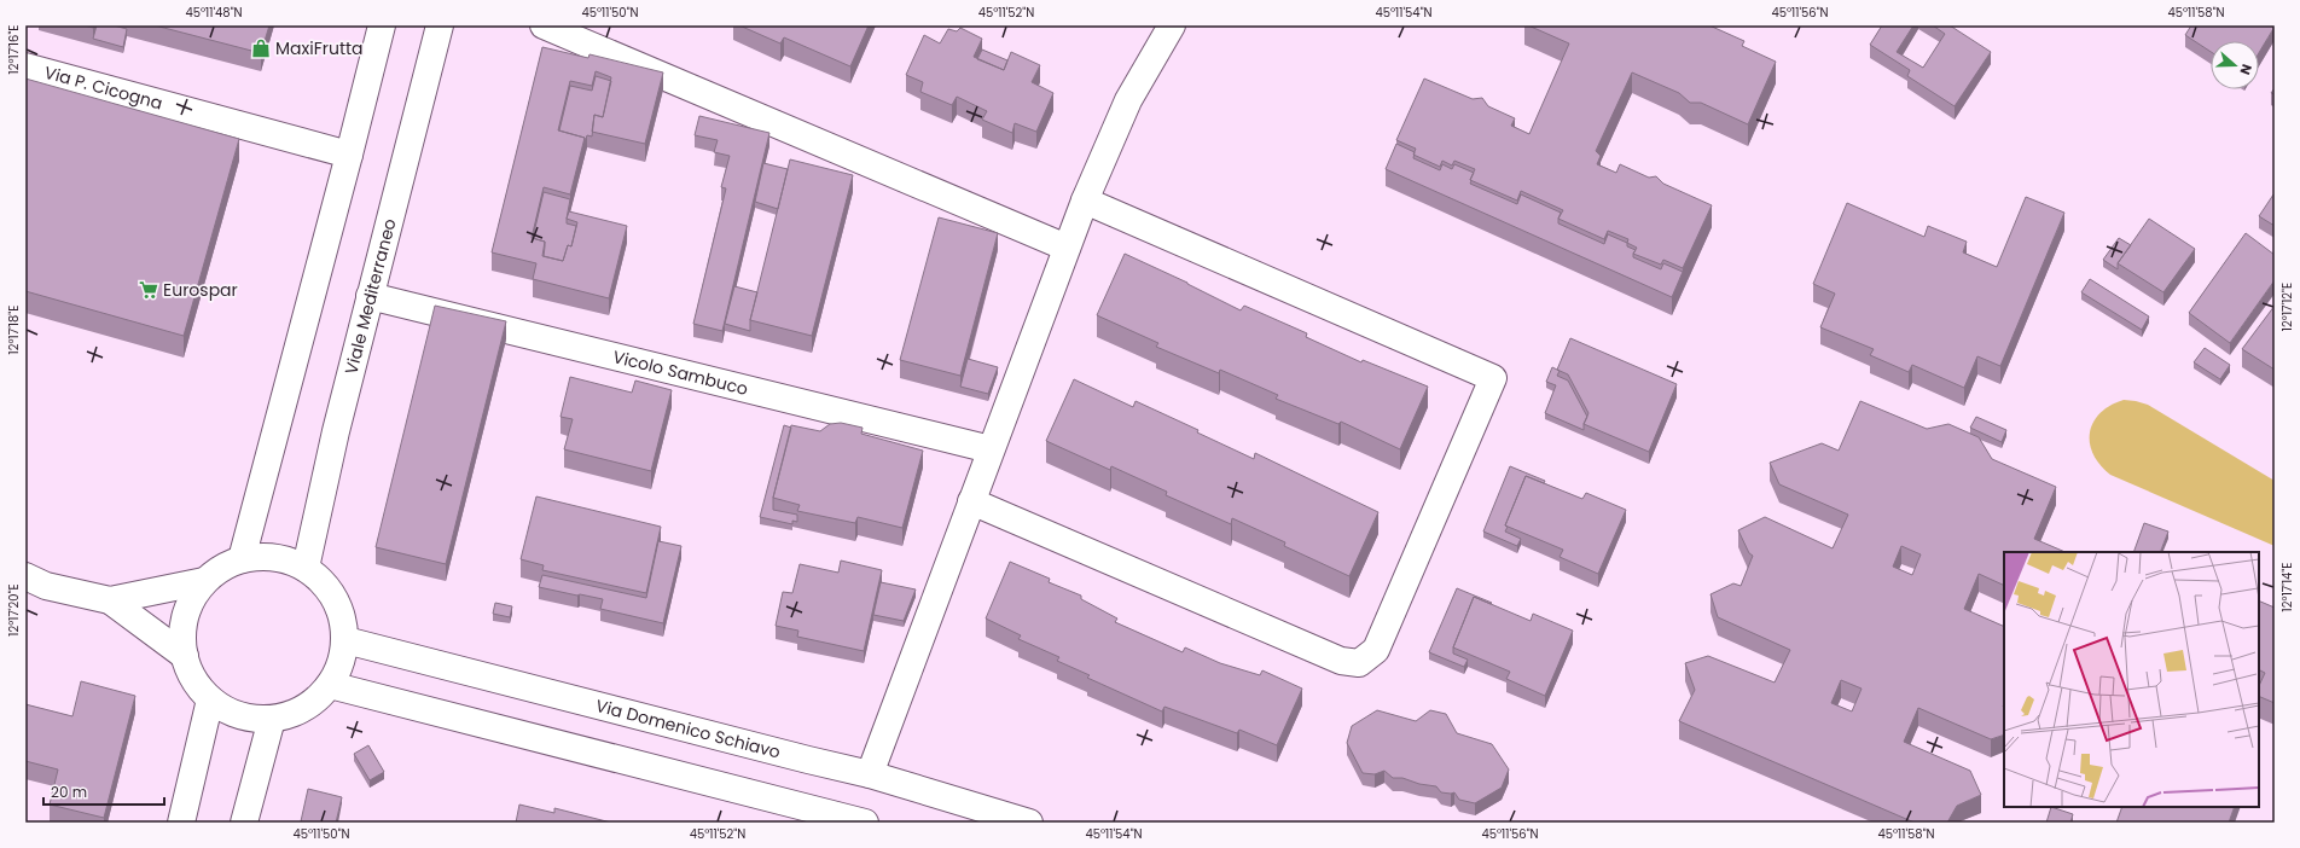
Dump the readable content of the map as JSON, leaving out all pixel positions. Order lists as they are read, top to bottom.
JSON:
{
  "streets": {
    "street": [
      "Via P. Cicogna",
      "Viale Mediterraneo",
      "Vicolo Sambuco",
      "Via Domenico Schiavo"
    ]
  },
  "crossings": [
    ["Viale Mediterraneo", "Vicolo Sambuco"],
    ["Viale Mediterraneo", "Via Domenico Schiavo"]
  ],
  "places": {
    "shop": ["MaxiFrutta"],
    "supermarket": ["Eurospar"]
  },
  "scale_bar": "20 m",
  "north": "right",
  "coordinates": [
    "45°11'48\"N",
    "45°11'50\"N",
    "45°11'52\"N",
    "45°11'54\"N",
    "45°11'56\"N",
    "45°11'58\"N",
    "12°17'16\"E",
    "12°17'12\"E",
    "12°17'18\"E",
    "12°17'14\"E",
    "12°17'20\"E"
  ]
}
